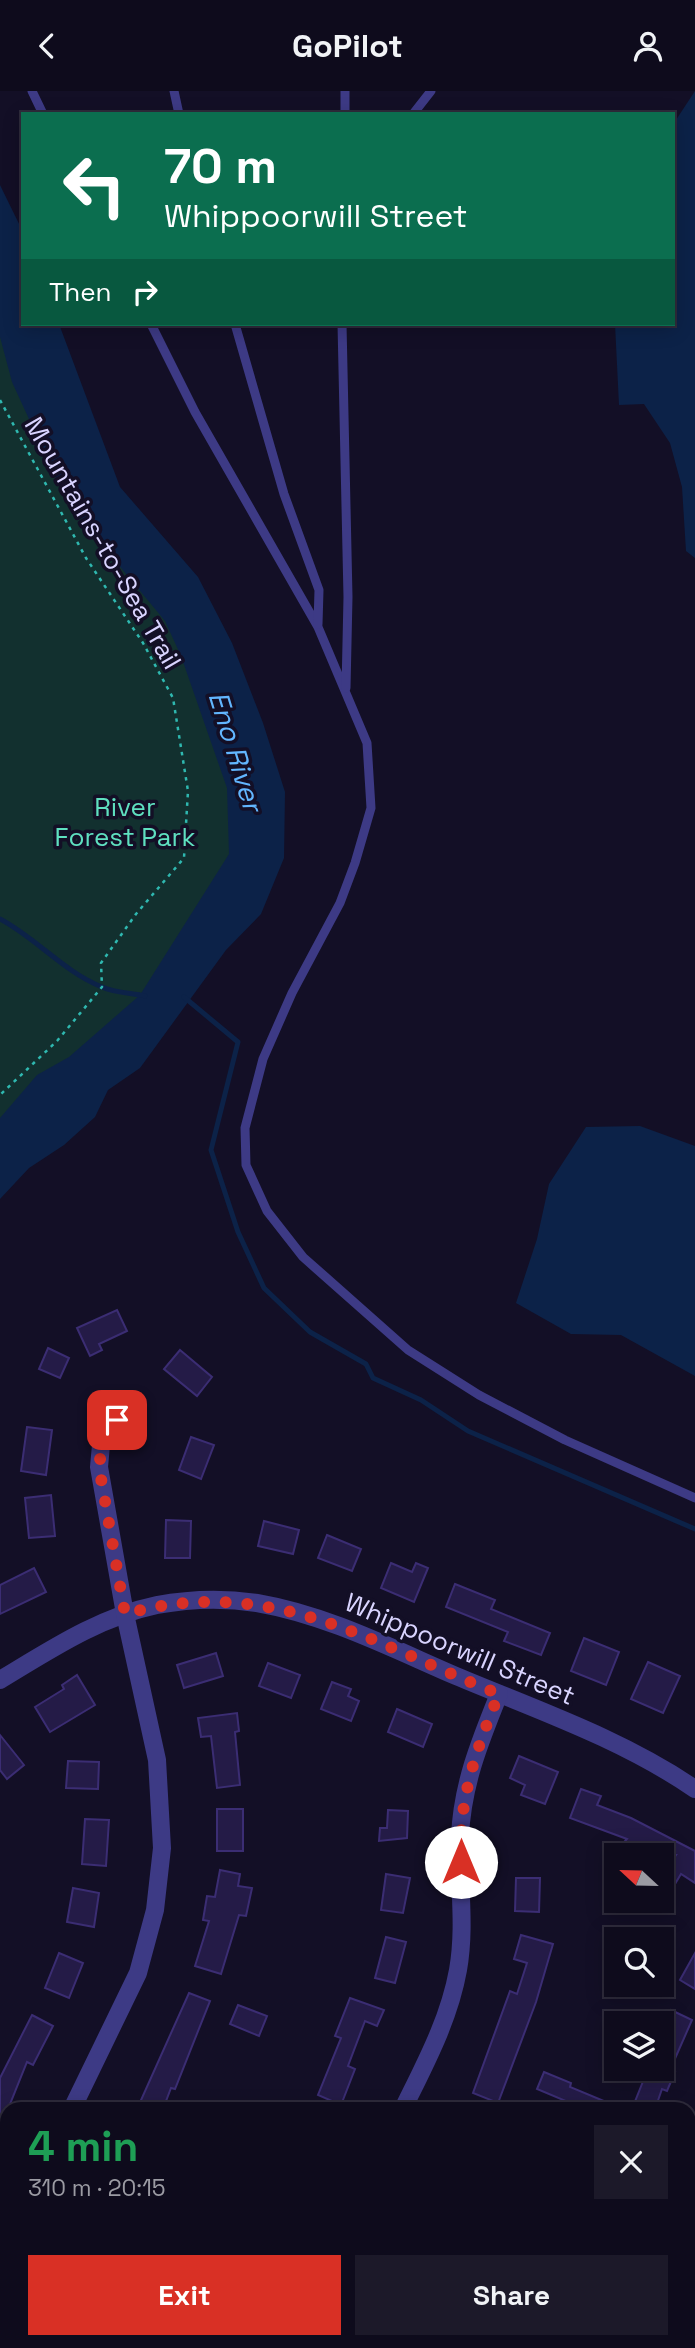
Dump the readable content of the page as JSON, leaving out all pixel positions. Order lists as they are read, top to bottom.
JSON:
{
  "streets": {
    "street": ["Whippoorwill Street"],
    "path": ["Mountains-to-Sea Trail"]
  },
  "water": ["Eno River"],
  "parks": ["River Forest Park"],
  "north": "left",
  "page": {
    "header": "GoPilot",
    "turn": ["70 m", "Whippoorwill Street"],
    "then": "Then",
    "heading": ["4 min", "310 m · 20:15"],
    "buttons": ["Exit", "Share"]
  }
}
